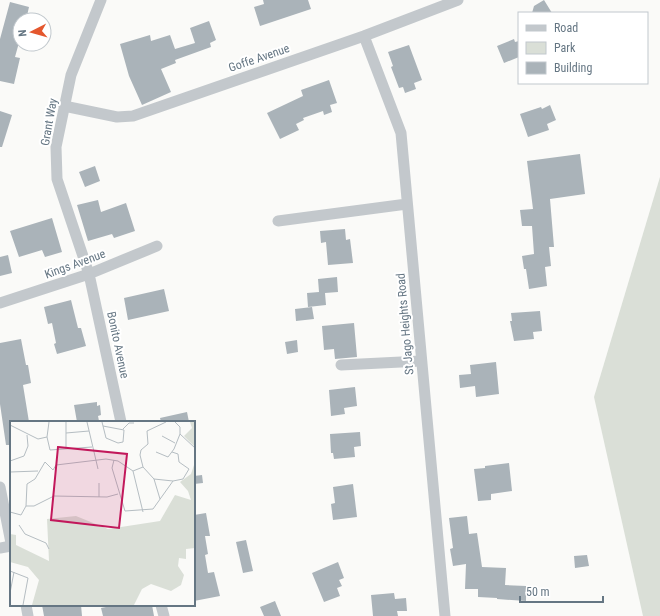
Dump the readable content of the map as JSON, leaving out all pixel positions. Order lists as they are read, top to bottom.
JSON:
{
  "streets": {
    "street": [
      "Goffe Avenue",
      "Grant Way",
      "Kings Avenue",
      "St Jago Heights Road",
      "Bonito Avenue"
    ]
  },
  "crossings": [
    ["Goffe Avenue", "Grant Way"],
    ["Goffe Avenue", "St Jago Heights Road"],
    ["Grant Way", "Kings Avenue"],
    ["Grant Way", "Bonito Avenue"],
    ["Kings Avenue", "Bonito Avenue"]
  ],
  "legend": ["Road", "Park", "Building"],
  "scale_bar": "50 m",
  "north": "left"
}
